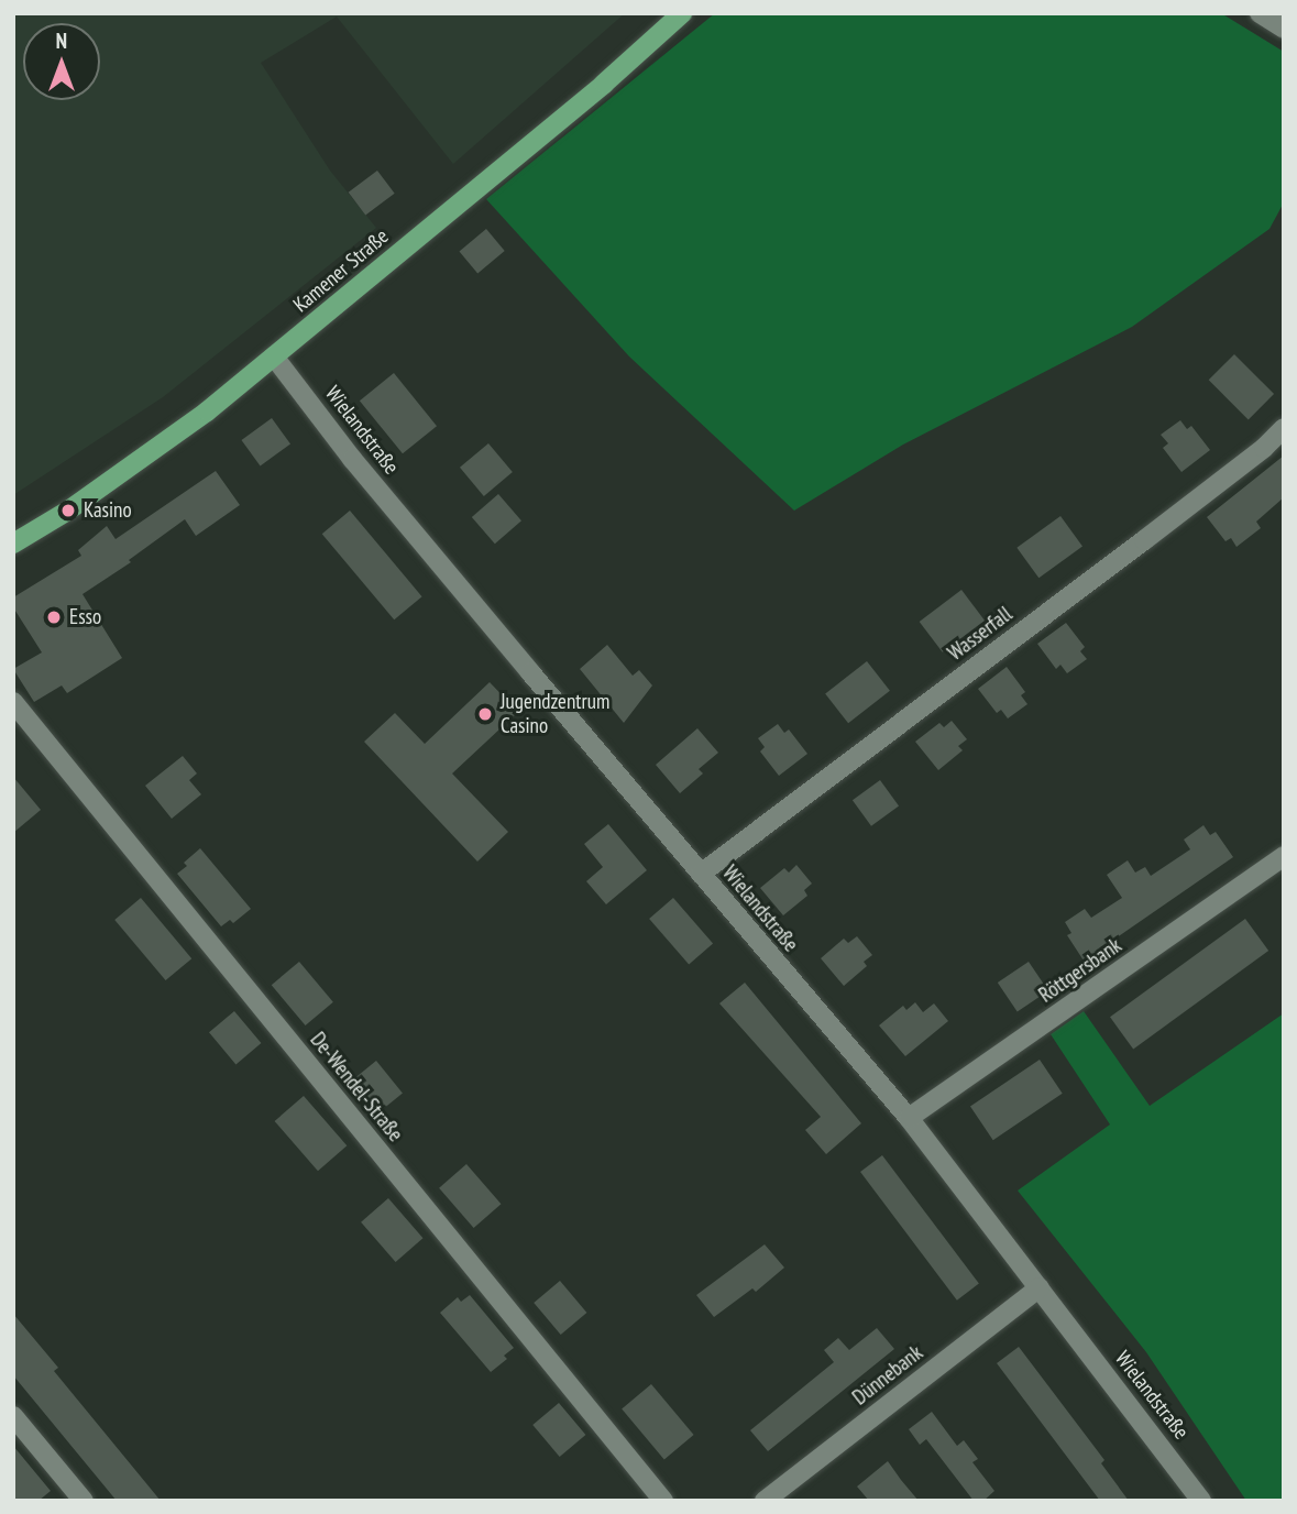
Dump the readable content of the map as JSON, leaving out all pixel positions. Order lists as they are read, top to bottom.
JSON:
{
  "streets": {
    "main road": ["Kamener Straße"],
    "street": [
      "Wielandstraße",
      "Wasserfall",
      "Röttgersbank",
      "De-Wendel-Straße",
      "Dünnebank"
    ]
  },
  "crossings": [
    ["Kamener Straße", "Wielandstraße"],
    ["Wielandstraße", "Wasserfall"],
    ["Wielandstraße", "Röttgersbank"],
    ["Wielandstraße", "Dünnebank"]
  ],
  "places": ["Kasino", "Esso", "Jugendzentrum Casino"],
  "north": "top"
}
